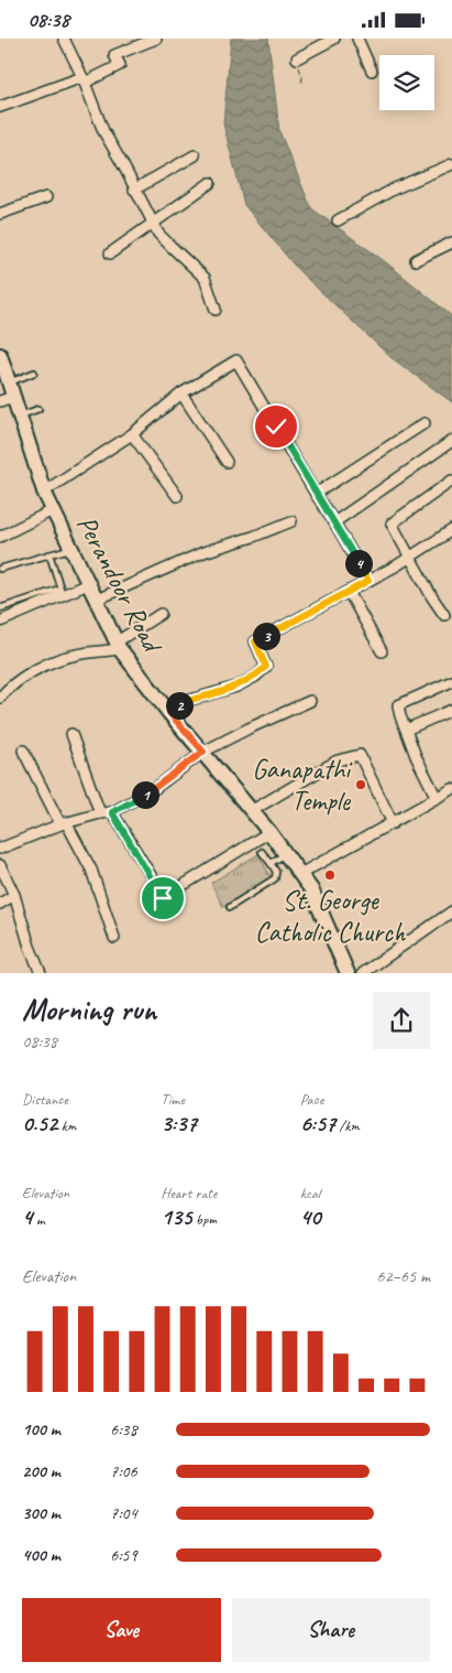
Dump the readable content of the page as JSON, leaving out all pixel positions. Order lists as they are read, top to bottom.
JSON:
{
  "streets": {
    "main road": ["Perandoor Road"]
  },
  "places": ["Ganapathi Temple", "St. George Catholic Church"],
  "page": {
    "status": "08:38",
    "pins": [
      "4",
      "3",
      "2",
      "1"
    ],
    "heading": ["Morning run", "08:38"],
    "stats": [
      ["Distance", "0.52 km"],
      ["Time", "3:37"],
      ["Pace", "6:57 /km"],
      ["Elevation", "4 m"],
      ["Heart rate", "135 bpm"],
      ["kcal", "40"]
    ],
    "chart": ["Elevation", "62–65 m"],
    "list": [
      {
        "name": "100 m",
        "note": "6:38"
      },
      {
        "name": "200 m",
        "note": "7:06"
      },
      {
        "name": "300 m",
        "note": "7:04"
      },
      {
        "name": "400 m",
        "note": "6:59"
      }
    ],
    "buttons": ["Save", "Share"]
  }
}
